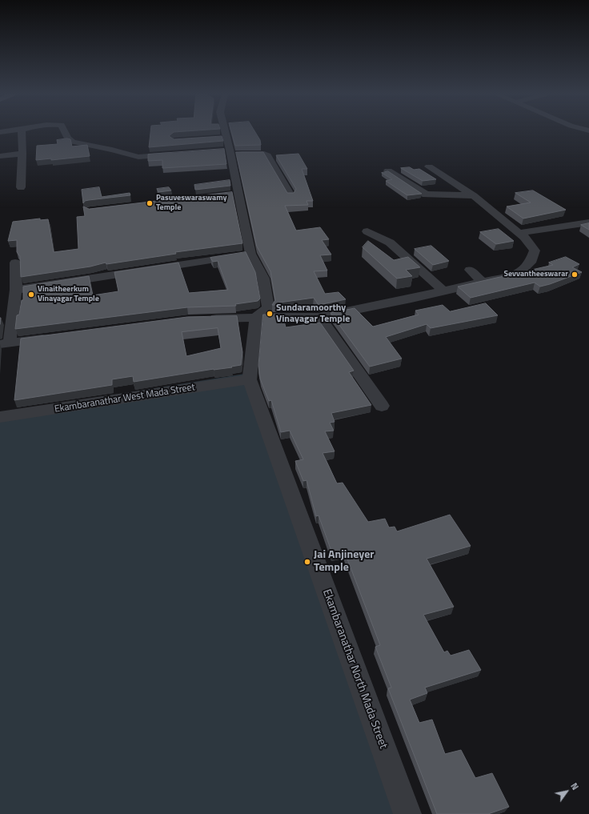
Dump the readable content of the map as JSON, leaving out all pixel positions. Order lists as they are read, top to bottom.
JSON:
{
  "streets": {
    "street": ["Ekambaranathar West Mada Street", "Ekambaranathar North Mada Street"]
  },
  "crossings": [
    ["Ekambaranathar West Mada Street", "Ekambaranathar North Mada Street"]
  ],
  "places": [
    "Pasuveswaraswamy Temple",
    "Sevvantheeswarar",
    "Vinaitheerkum Vinayagar Temple",
    "Sundaramoorthy Vinayagar Temple",
    "Jai Anjineyer Temple"
  ],
  "north": "top right"
}
